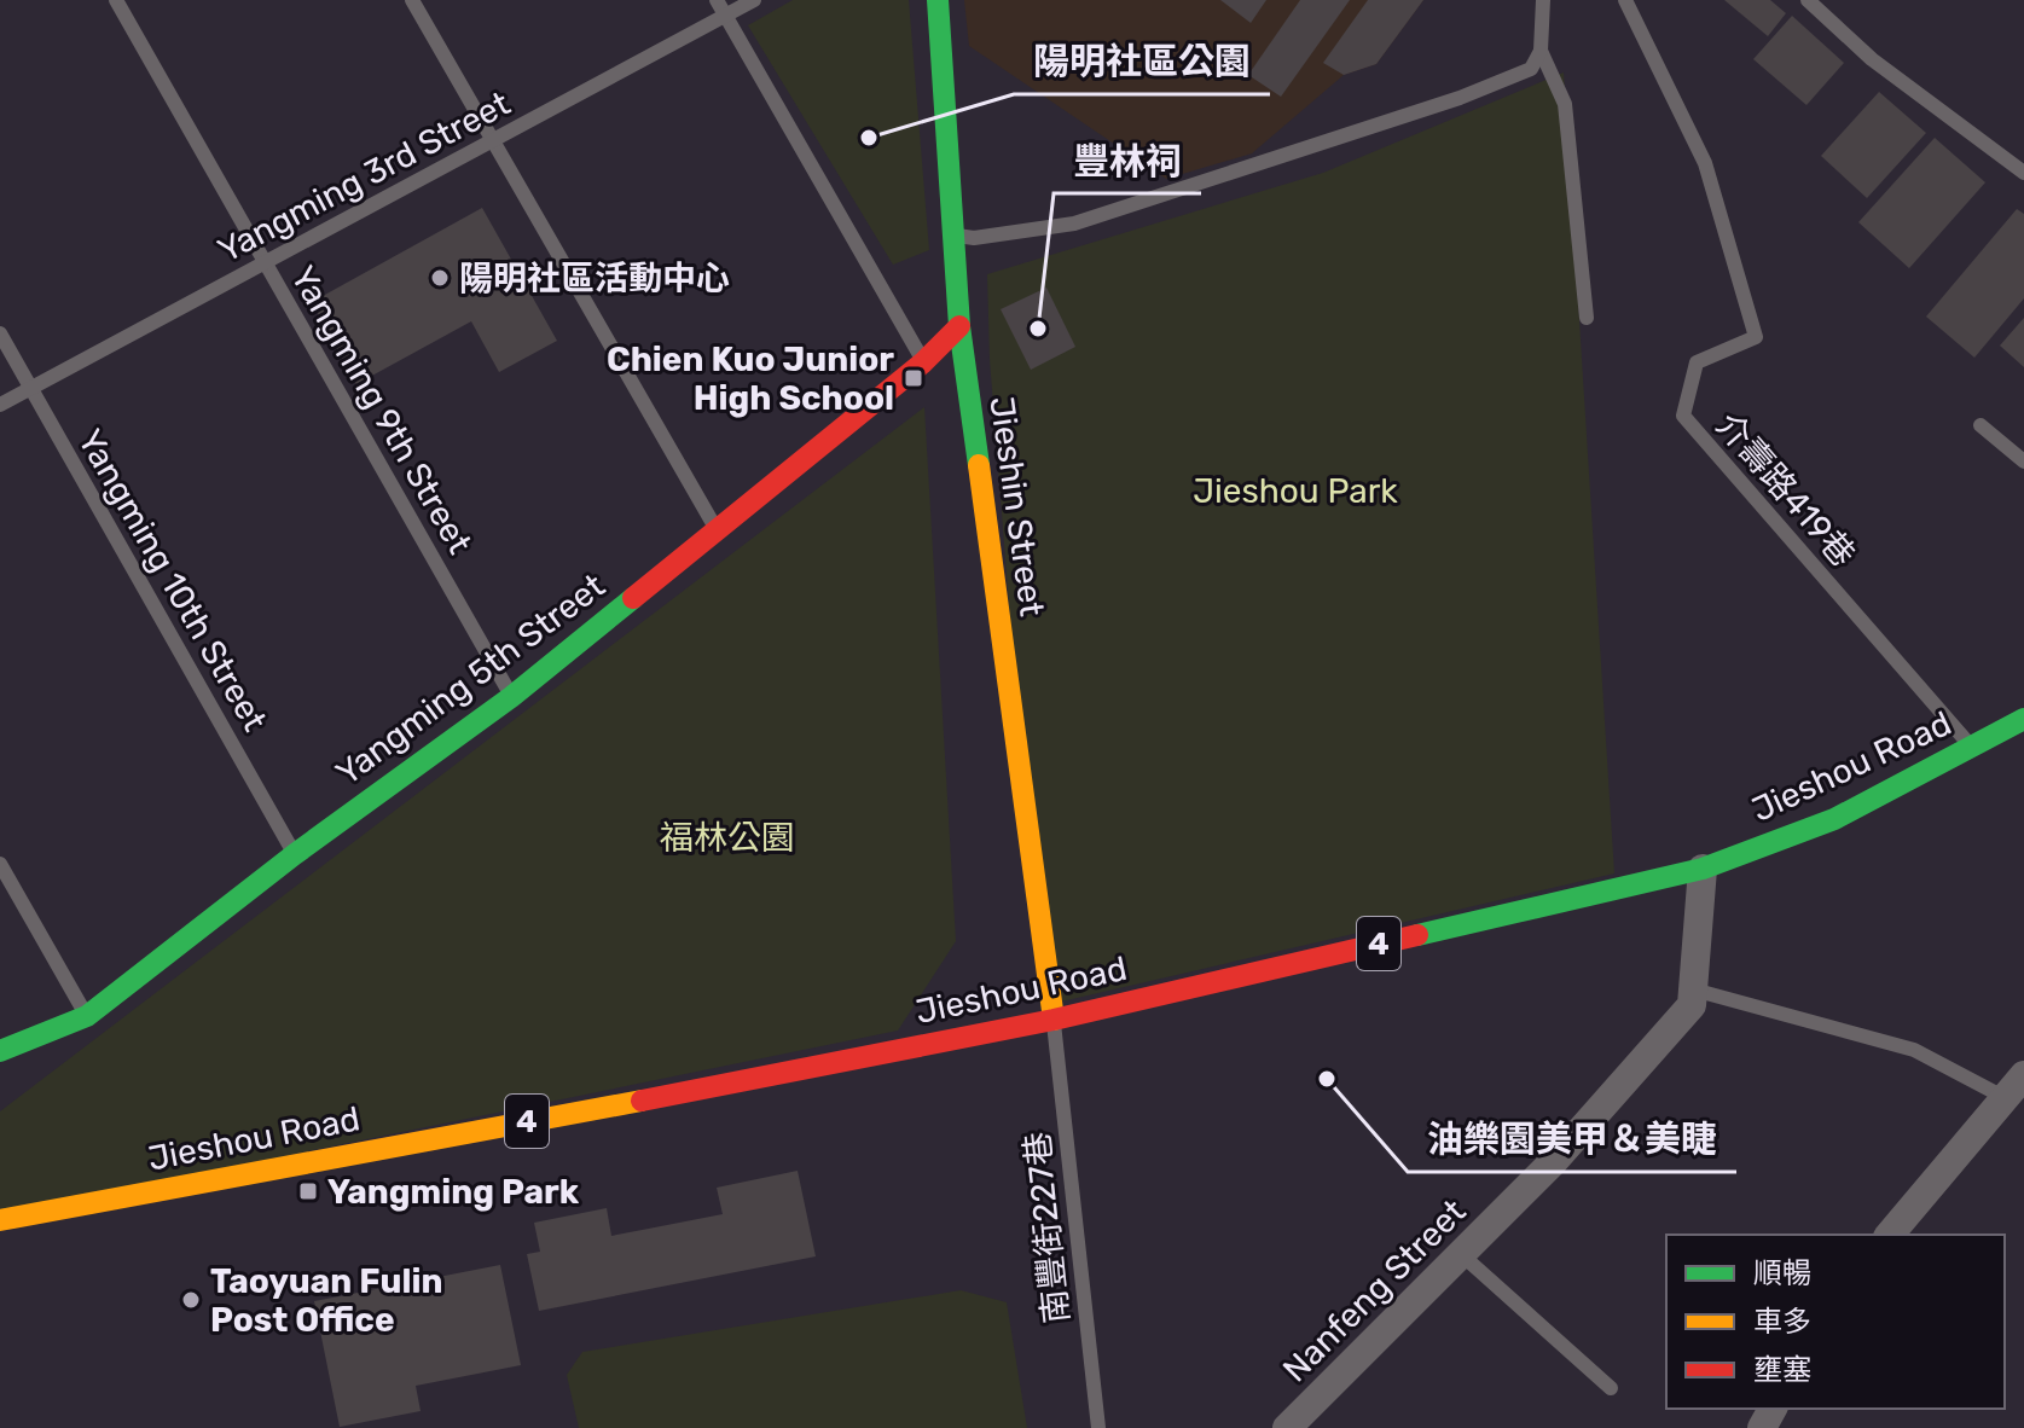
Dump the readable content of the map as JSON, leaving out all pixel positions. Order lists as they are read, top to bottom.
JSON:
{
  "streets": {
    "street": [
      "Jieshin Street",
      "Yangming 5th Street",
      "Jieshou Road",
      "4",
      "Nanfeng Street"
    ],
    "lane": [
      "Yangming 3rd Street",
      "Yangming 9th Street",
      "介壽路419巷",
      "Yangming 10th Street",
      "南豐街227巷"
    ]
  },
  "crossings": [
    ["Yangming 3rd Street", "Yangming 9th Street"],
    ["Yangming 3rd Street", "Yangming 10th Street"],
    ["Yangming 9th Street", "Yangming 5th Street"],
    ["介壽路419巷", "Jieshou Road"],
    ["Jieshin Street", "Yangming 5th Street"],
    ["Jieshin Street", "Jieshou Road"],
    ["Jieshin Street", "南豐街227巷"],
    ["Yangming 10th Street", "Yangming 5th Street"],
    ["Jieshou Road", "南豐街227巷"],
    ["Jieshou Road", "Nanfeng Street"]
  ],
  "parks": ["Jieshou Park", "福林公園"],
  "places": {
    "other": [
      "陽明社區公園",
      "陽明社區活動中心",
      "豐林祠",
      "油樂園美甲＆美睫",
      "Taoyuan Fulin Post Office"
    ],
    "transit": ["Chien Kuo Junior High School", "Yangming Park"]
  },
  "legend": ["順暢", "車多", "壅塞"]
}
